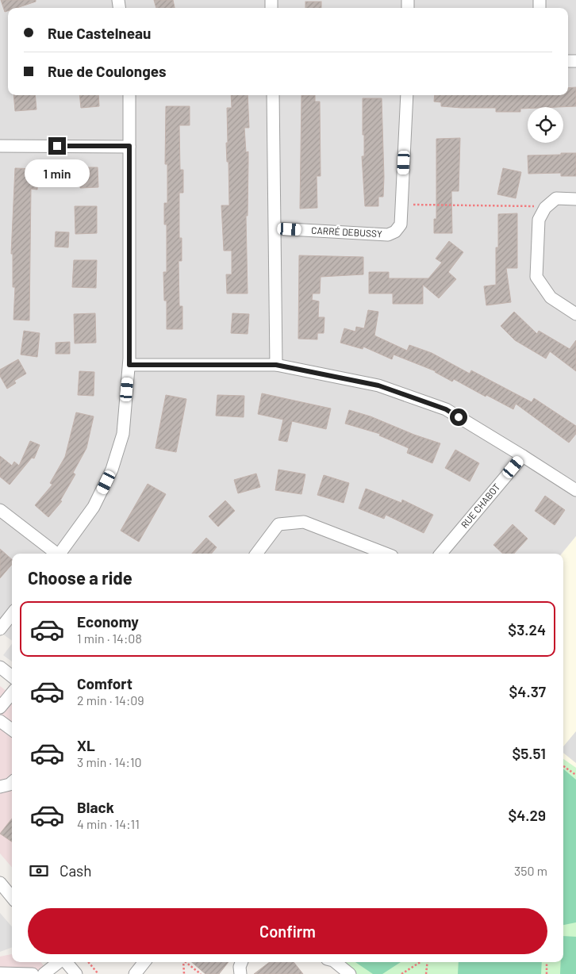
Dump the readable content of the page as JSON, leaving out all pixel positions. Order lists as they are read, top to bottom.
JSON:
{
  "streets": {
    "street": ["CARRÉ DEBUSSY", "RUE CHABOT"]
  },
  "page": {
    "banner": ["Rue Castelneau", "Rue de Coulonges"],
    "bubble": "1 min",
    "heading": "Choose a ride",
    "list": [
      {
        "name": "Economy",
        "note": "1 min · 14:08",
        "value": "$3.24"
      },
      {
        "name": "Comfort",
        "note": "2 min · 14:09",
        "value": "$4.37"
      },
      {
        "name": "XL",
        "note": "3 min · 14:10",
        "value": "$5.51"
      },
      {
        "name": "Black",
        "note": "4 min · 14:11",
        "value": "$4.29"
      }
    ],
    "pay": ["Cash", "350 m"],
    "buttons": "Confirm"
  }
}
